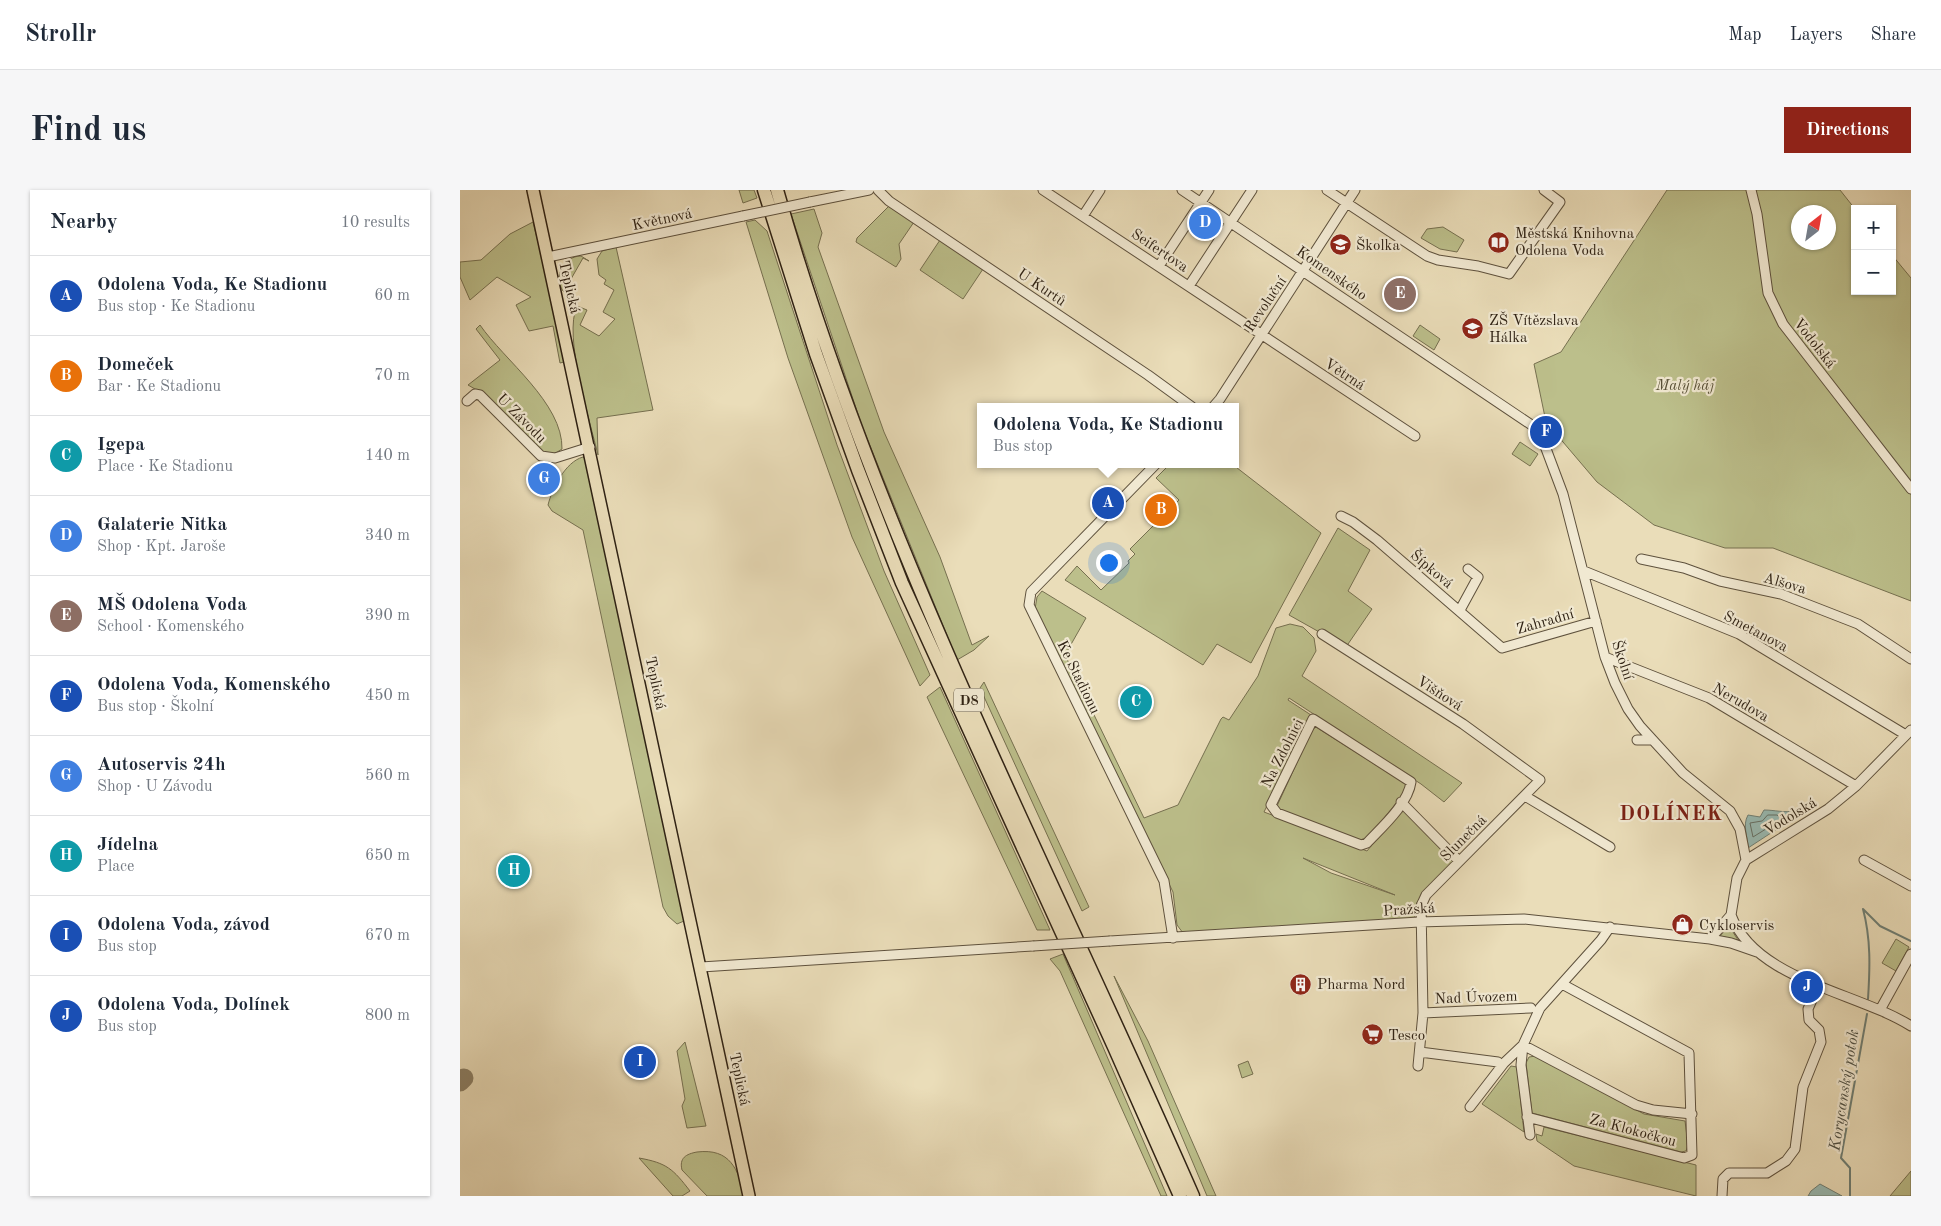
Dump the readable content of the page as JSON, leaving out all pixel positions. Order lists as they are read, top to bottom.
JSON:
{
  "streets": {
    "highway": ["D8"],
    "main road": ["Teplická"],
    "street": [
      "Květnová",
      "Seifertova",
      "Komenského",
      "U Kurtů",
      "Revoluční",
      "Vodolská",
      "Větrná",
      "U Závodu",
      "Šípková",
      "Alšova",
      "Zahradní",
      "Smetanova",
      "Školní",
      "Ke Stadionu",
      "Višňová",
      "Nerudova",
      "Na Zdolnici",
      "Slunečná",
      "Pražská",
      "Nad Úvozem",
      "Za Klokočkou"
    ]
  },
  "crossings": [
    ["Květnová", "Teplická"],
    ["Seifertova", "Revoluční"],
    ["Seifertova", "Větrná"],
    ["Komenského", "Revoluční"],
    ["Komenského", "Školní"],
    ["Teplická", "U Závodu"],
    ["Teplická", "Pražská"],
    ["Revoluční", "Větrná"],
    ["Vodolská", "Smetanova"],
    ["Vodolská", "Školní"],
    ["Vodolská", "Nerudova"],
    ["Šípková", "Zahradní"],
    ["Zahradní", "Školní"],
    ["Smetanova", "Školní"],
    ["Školní", "Nerudova"],
    ["Ke Stadionu", "Pražská"],
    ["Višňová", "Slunečná"],
    ["Slunečná", "Pražská"],
    ["Slunečná", "Nad Úvozem"]
  ],
  "districts": ["DOLÍNEK"],
  "water": ["Korycanský potok"],
  "parks": ["Malý háj"],
  "places": {
    "library": ["Městská Knihovna Odolena Voda"],
    "school or university": ["Školka", "ZŠ Vítězslava Hálka"],
    "shop": ["Cykloservis"],
    "building": ["Pharma Nord"],
    "supermarket": ["Tesco"]
  },
  "north": "top right",
  "page": {
    "header": "Strollr",
    "nav": ["Map", "Layers", "Share"],
    "buttons": "Directions",
    "title": "Find us",
    "heading": ["Nearby", "10 results"],
    "map_buttons": ["+", "−"],
    "pins": [
      "D",
      "E",
      "F",
      "G",
      "A",
      "B",
      "C",
      "H",
      "J",
      "I"
    ],
    "list": [
      {
        "mark": "A",
        "name": "Odolena Voda, Ke Stadionu",
        "note": "Bus stop · Ke Stadionu",
        "value": "60 m"
      },
      {
        "mark": "B",
        "name": "Domeček",
        "note": "Bar · Ke Stadionu",
        "value": "70 m"
      },
      {
        "mark": "C",
        "name": "Igepa",
        "note": "Place · Ke Stadionu",
        "value": "140 m"
      },
      {
        "mark": "D",
        "name": "Galaterie Nitka",
        "note": "Shop · Kpt. Jaroše",
        "value": "340 m"
      },
      {
        "mark": "E",
        "name": "MŠ Odolena Voda",
        "note": "School · Komenského",
        "value": "390 m"
      },
      {
        "mark": "F",
        "name": "Odolena Voda, Komenského",
        "note": "Bus stop · Školní",
        "value": "450 m"
      },
      {
        "mark": "G",
        "name": "Autoservis 24h",
        "note": "Shop · U Závodu",
        "value": "560 m"
      },
      {
        "mark": "H",
        "name": "Jídelna",
        "note": "Place",
        "value": "650 m"
      },
      {
        "mark": "I",
        "name": "Odolena Voda, závod",
        "note": "Bus stop",
        "value": "670 m"
      },
      {
        "mark": "J",
        "name": "Odolena Voda, Dolínek",
        "note": "Bus stop",
        "value": "800 m"
      }
    ],
    "popup": ["Odolena Voda, Ke Stadionu", "Bus stop"]
  }
}
